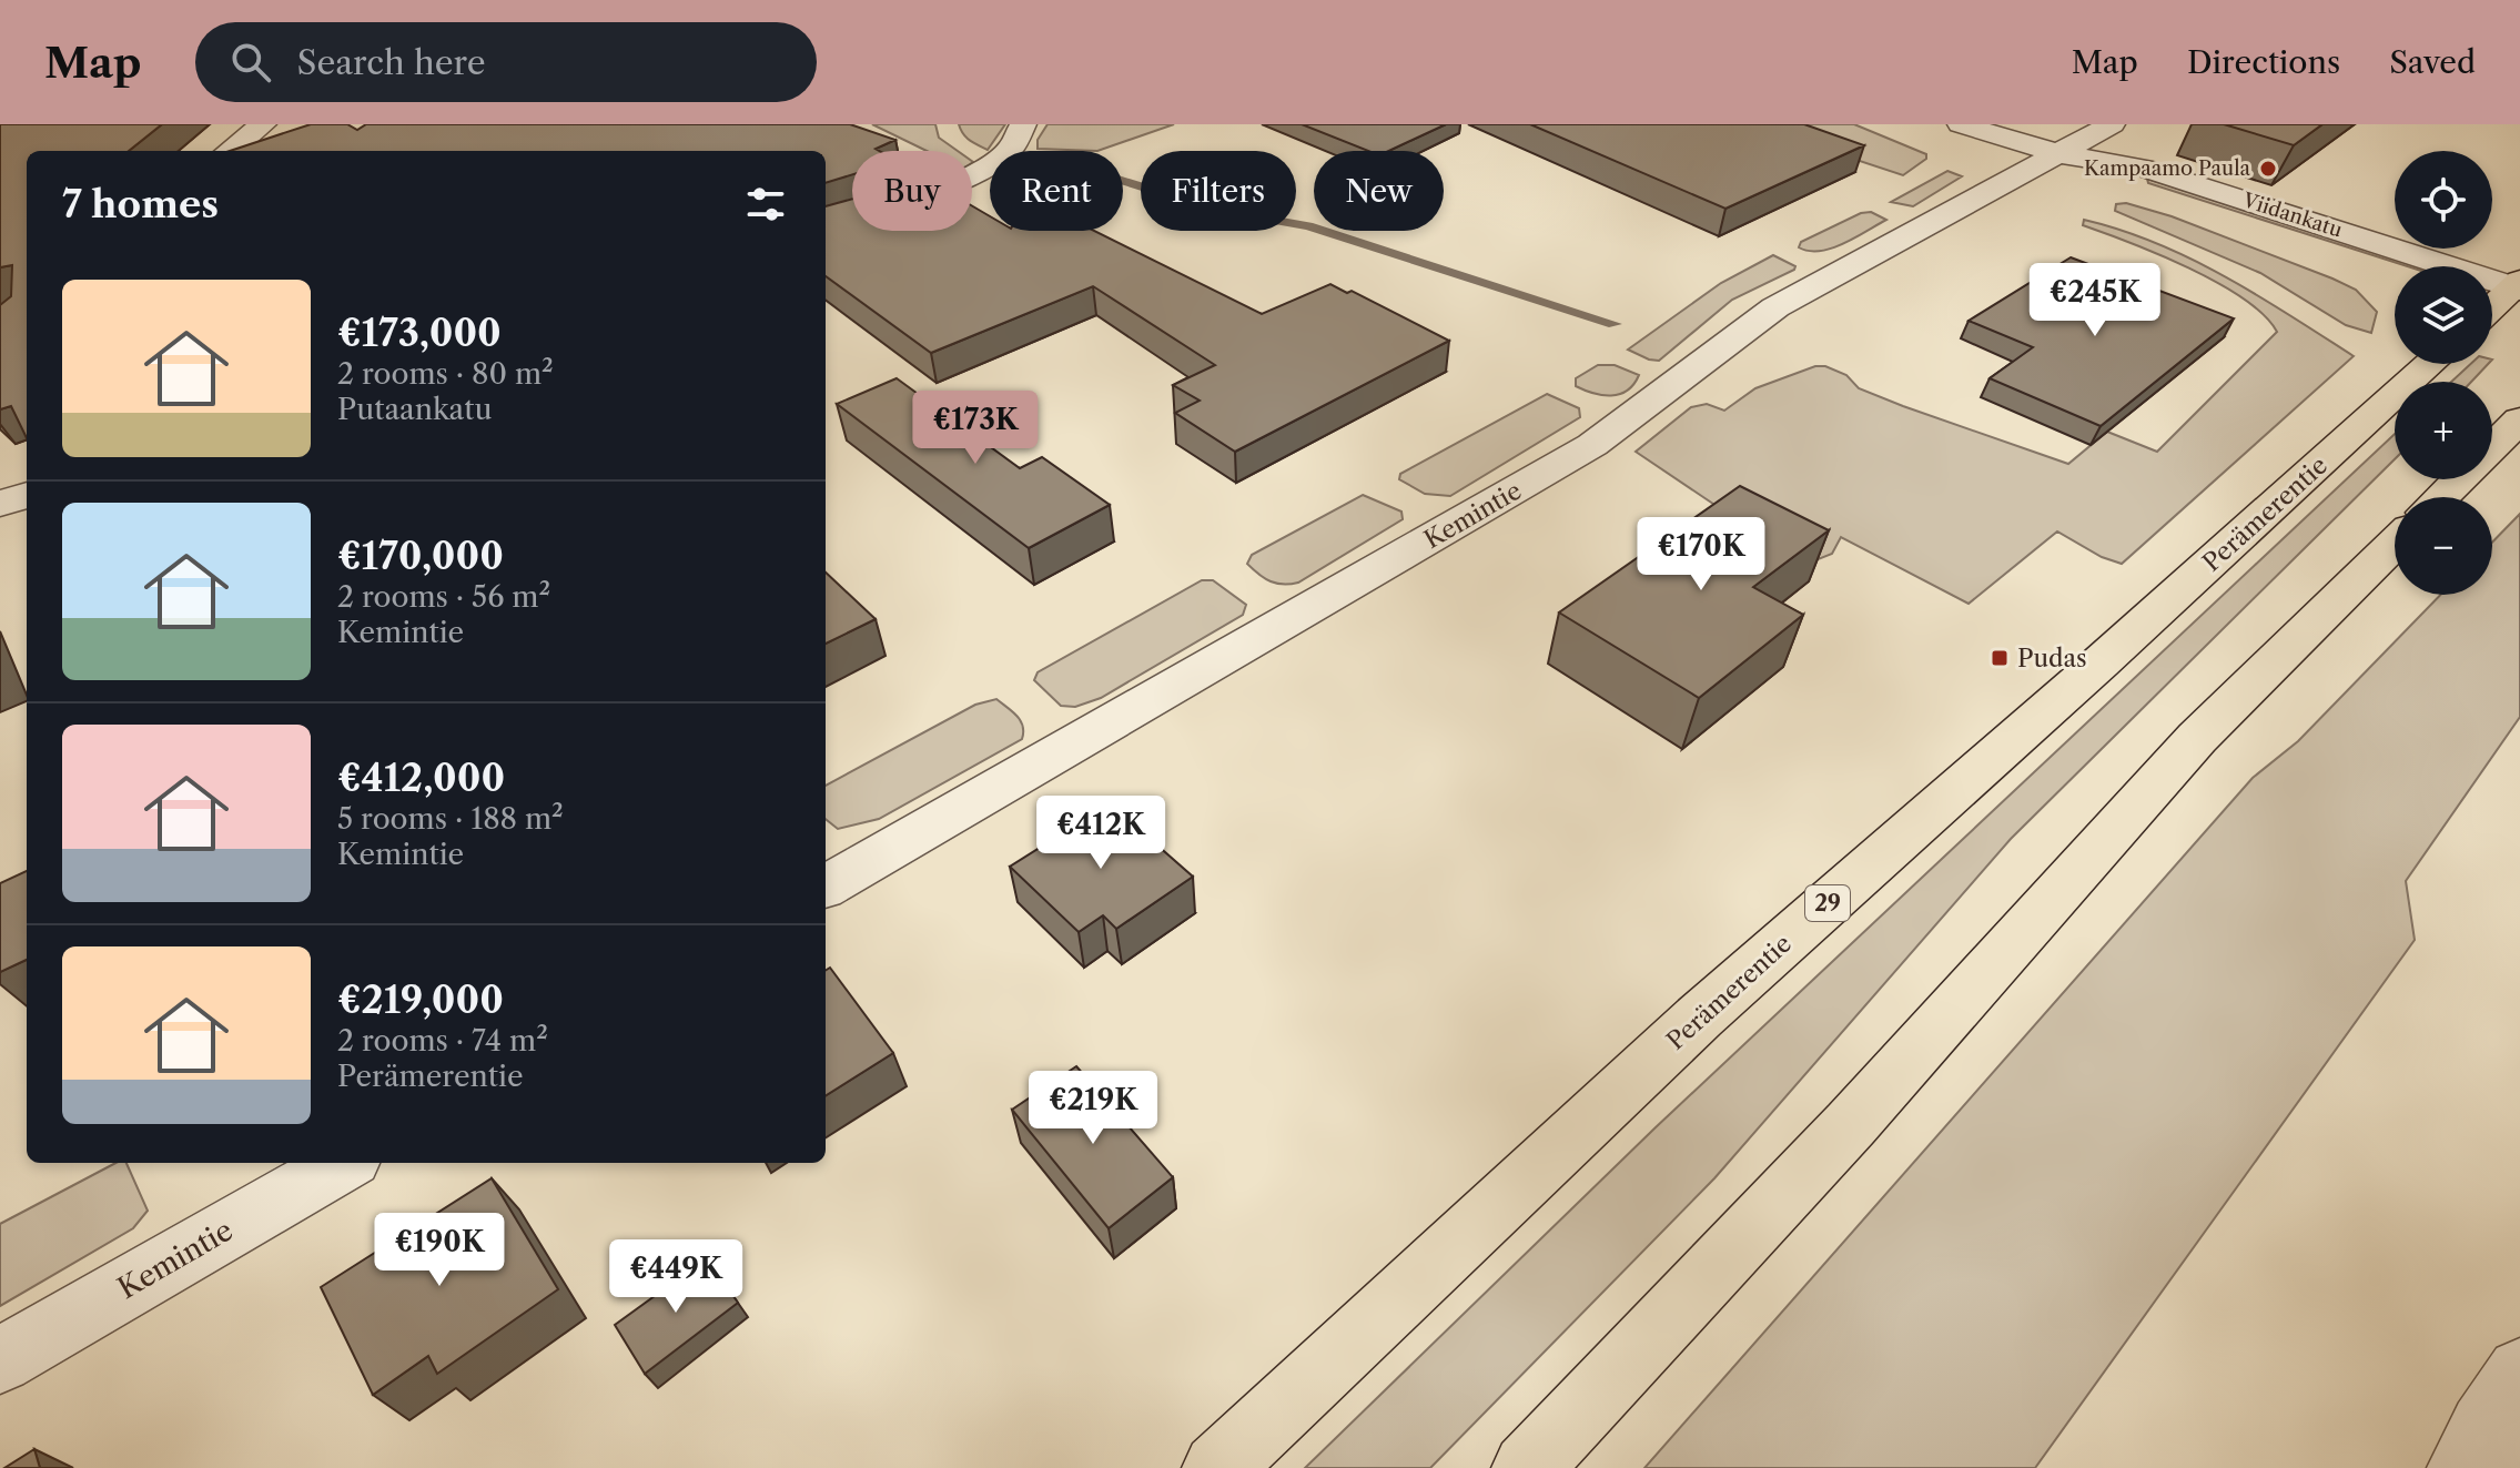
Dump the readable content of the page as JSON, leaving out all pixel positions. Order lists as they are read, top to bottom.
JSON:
{
  "streets": {
    "highway": ["Perämerentie", "29"],
    "street": ["Viidankatu", "Kemintie"]
  },
  "crossings": [
    ["Viidankatu", "Kemintie"]
  ],
  "places": {
    "other": ["Kampaamo Paula"],
    "transit": ["Pudas"]
  },
  "page": {
    "header": "Map",
    "search": "Search here",
    "nav": ["Map", "Directions", "Saved"],
    "map_buttons": ["+", "−"],
    "chip": [
      "Buy",
      "Rent",
      "Filters",
      "New"
    ],
    "heading": "7 homes",
    "list": [
      {
        "name": "€173,000",
        "note": "2 rooms · 80 m² · Putaankatu"
      },
      {
        "name": "€170,000",
        "note": "2 rooms · 56 m² · Kemintie"
      },
      {
        "name": "€412,000",
        "note": "5 rooms · 188 m² · Kemintie"
      },
      {
        "name": "€219,000",
        "note": "2 rooms · 74 m² · Perämerentie"
      }
    ],
    "price": [
      "€245K",
      "€173K",
      "€170K",
      "€412K",
      "€219K",
      "€190K",
      "€449K"
    ]
  }
}
